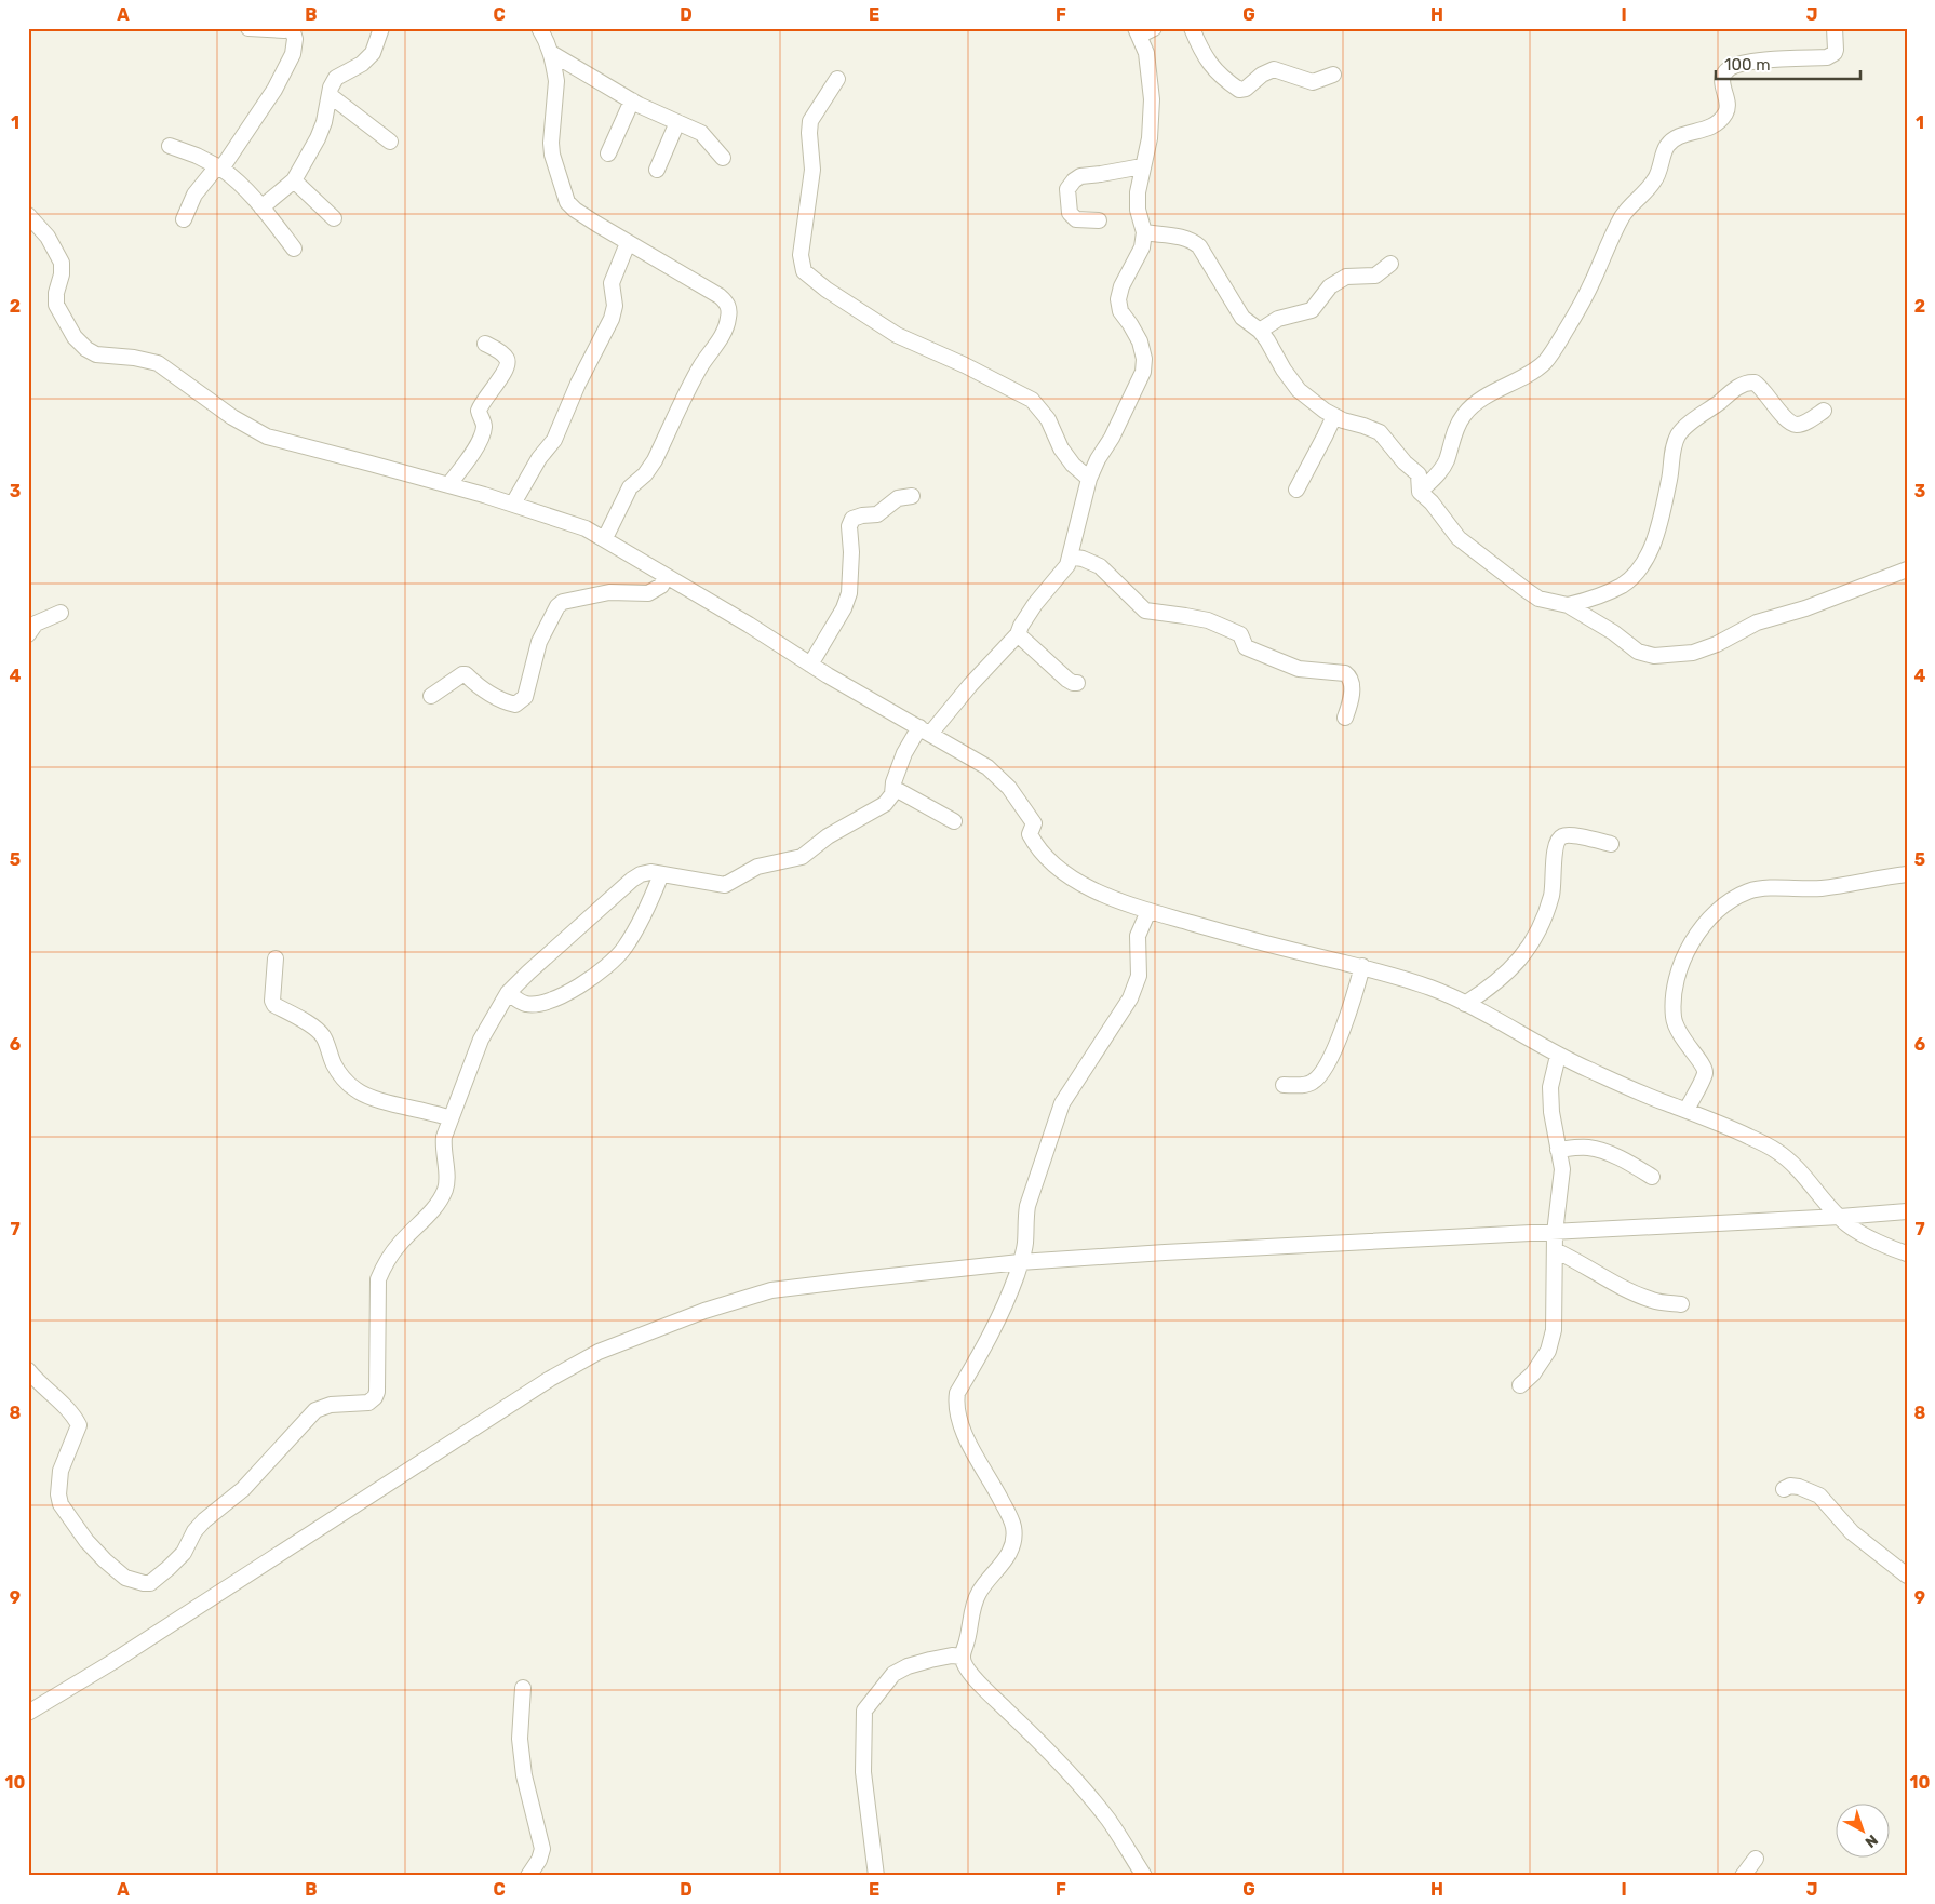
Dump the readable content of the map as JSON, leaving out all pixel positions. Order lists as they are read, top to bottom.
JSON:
{
  "scale_bar": "100 m",
  "north": "bottom right",
  "grid": {
    "columns": [
      "A",
      "B",
      "C",
      "D",
      "E",
      "F",
      "G",
      "H",
      "I",
      "J"
    ],
    "rows": [
      "1",
      "2",
      "3",
      "4",
      "5",
      "6",
      "7",
      "8",
      "9",
      "10"
    ]
  }
}
